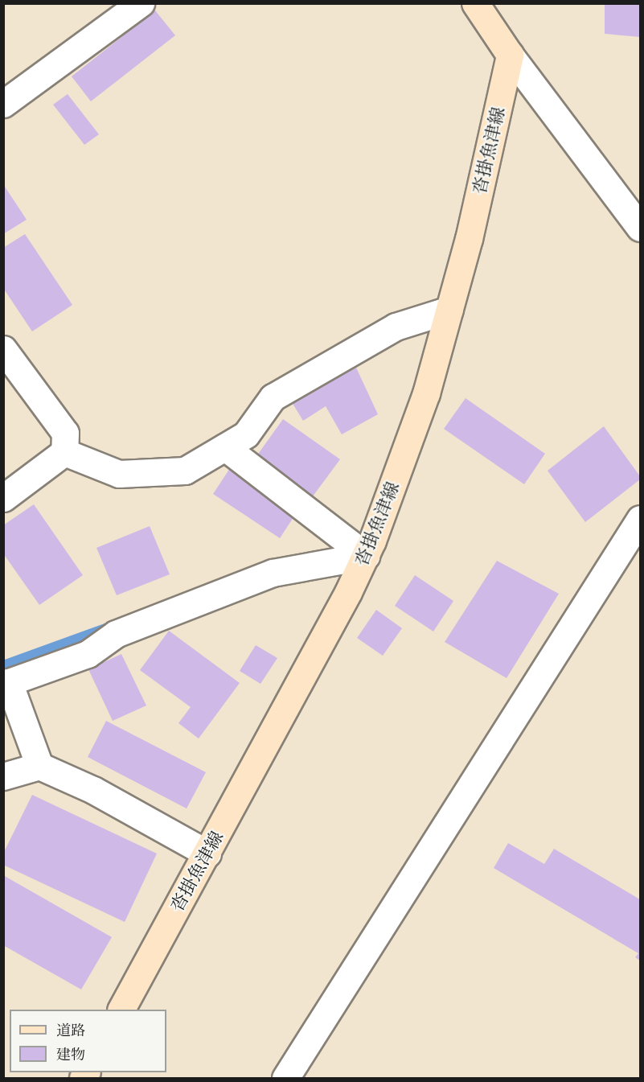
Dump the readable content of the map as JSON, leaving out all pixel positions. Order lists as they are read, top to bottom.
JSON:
{
  "streets": {
    "main road": ["沓掛魚津線"]
  },
  "legend": ["道路", "建物"]
}
